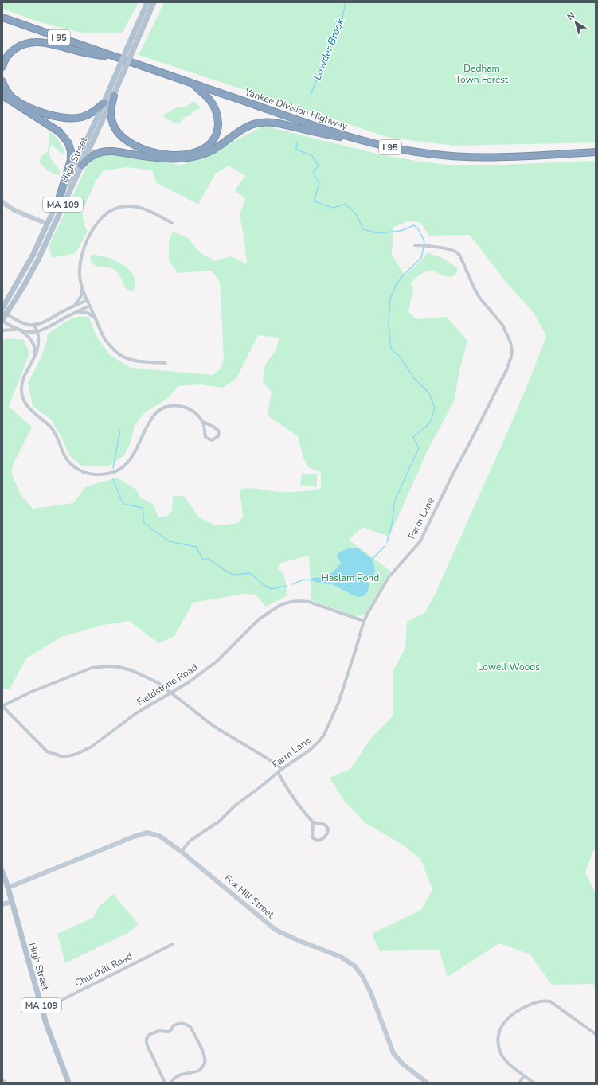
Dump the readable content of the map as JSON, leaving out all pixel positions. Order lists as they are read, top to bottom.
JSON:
{
  "streets": {
    "highway": ["I 95", "Yankee Division Highway"],
    "main road": ["High Street", "MA 109"],
    "street": [
      "Farm Lane",
      "Fieldstone Road",
      "Fox Hill Street",
      "Churchill Road"
    ]
  },
  "crossings": [
    ["High Street", "Fox Hill Street"],
    ["High Street", "Churchill Road"],
    ["Farm Lane", "Fieldstone Road"],
    ["Farm Lane", "Fox Hill Street"]
  ],
  "water": ["Lowder Brook"],
  "parks": ["Dedham Town Forest", "Haslam Pond", "Lowell Woods"],
  "north": "top left"
}
